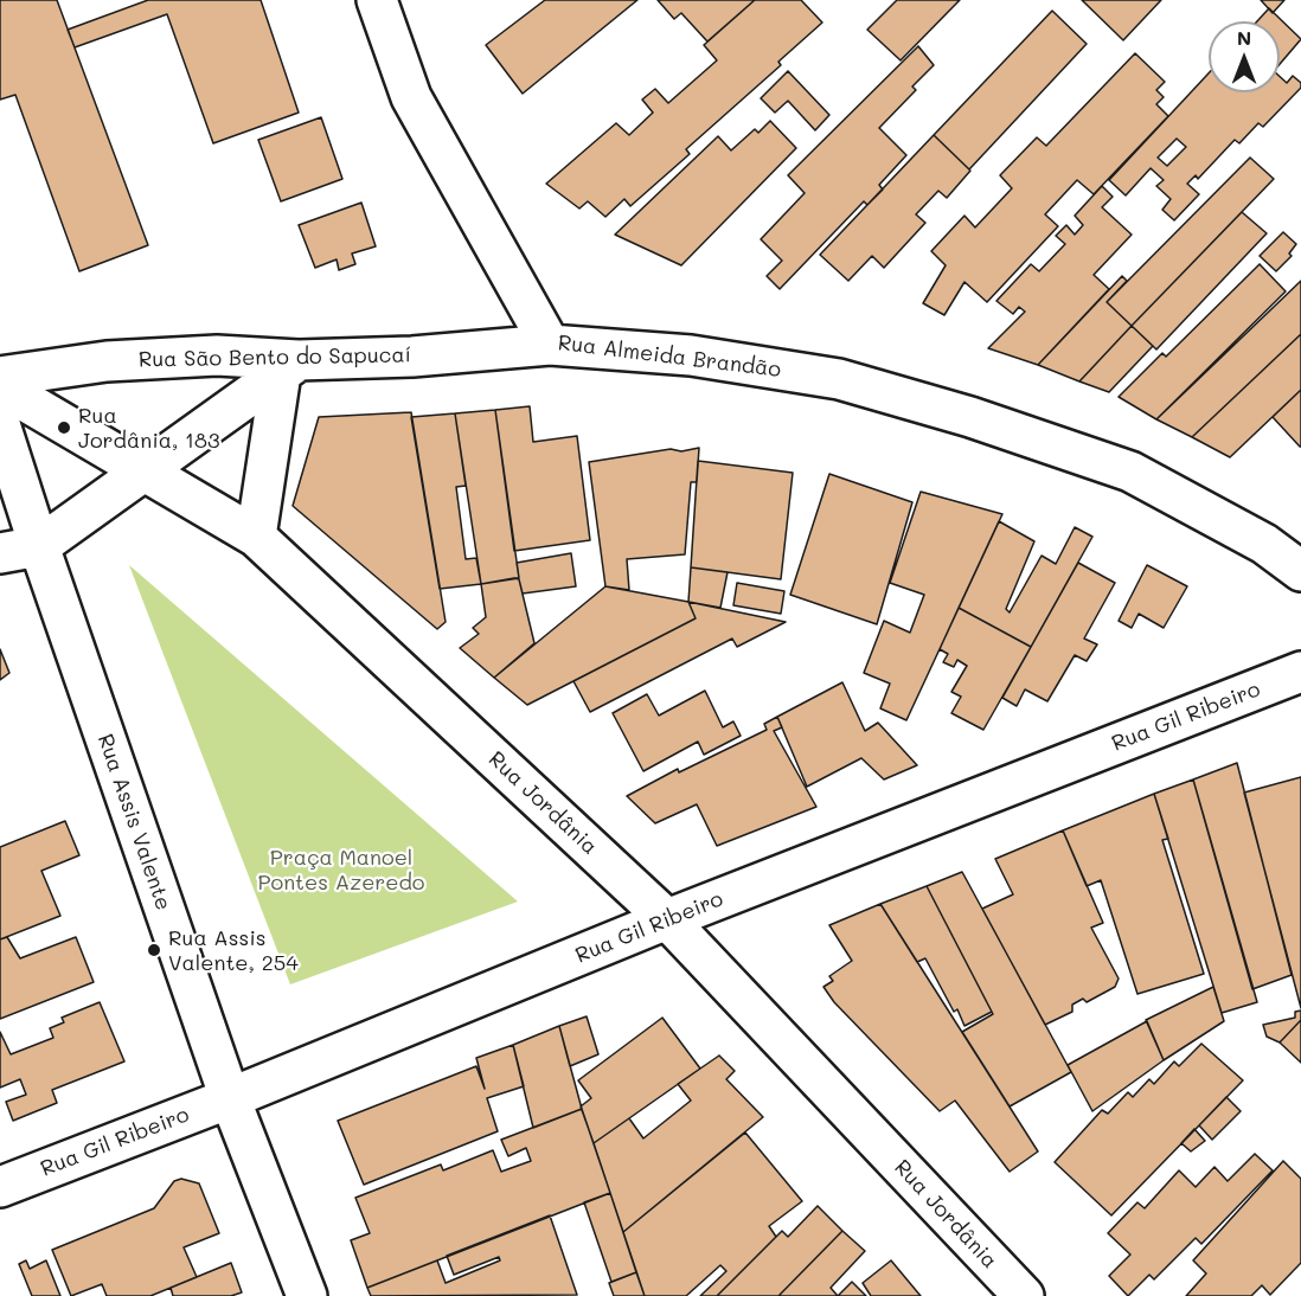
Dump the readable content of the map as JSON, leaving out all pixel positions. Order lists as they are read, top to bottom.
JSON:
{
  "streets": {
    "street": [
      "Rua Almeida Brandão",
      "Rua São Bento do Sapucaí",
      "Rua Gil Ribeiro",
      "Rua Jordânia",
      "Rua Assis Valente"
    ]
  },
  "crossings": [
    ["Rua Almeida Brandão", "Rua São Bento do Sapucaí"],
    ["Rua Gil Ribeiro", "Rua Jordânia"],
    ["Rua Gil Ribeiro", "Rua Assis Valente"]
  ],
  "parks": ["Praça Manoel Pontes Azeredo"],
  "places": ["Rua Jordânia, 183", "Rua Assis Valente, 254"],
  "north": "top"
}
